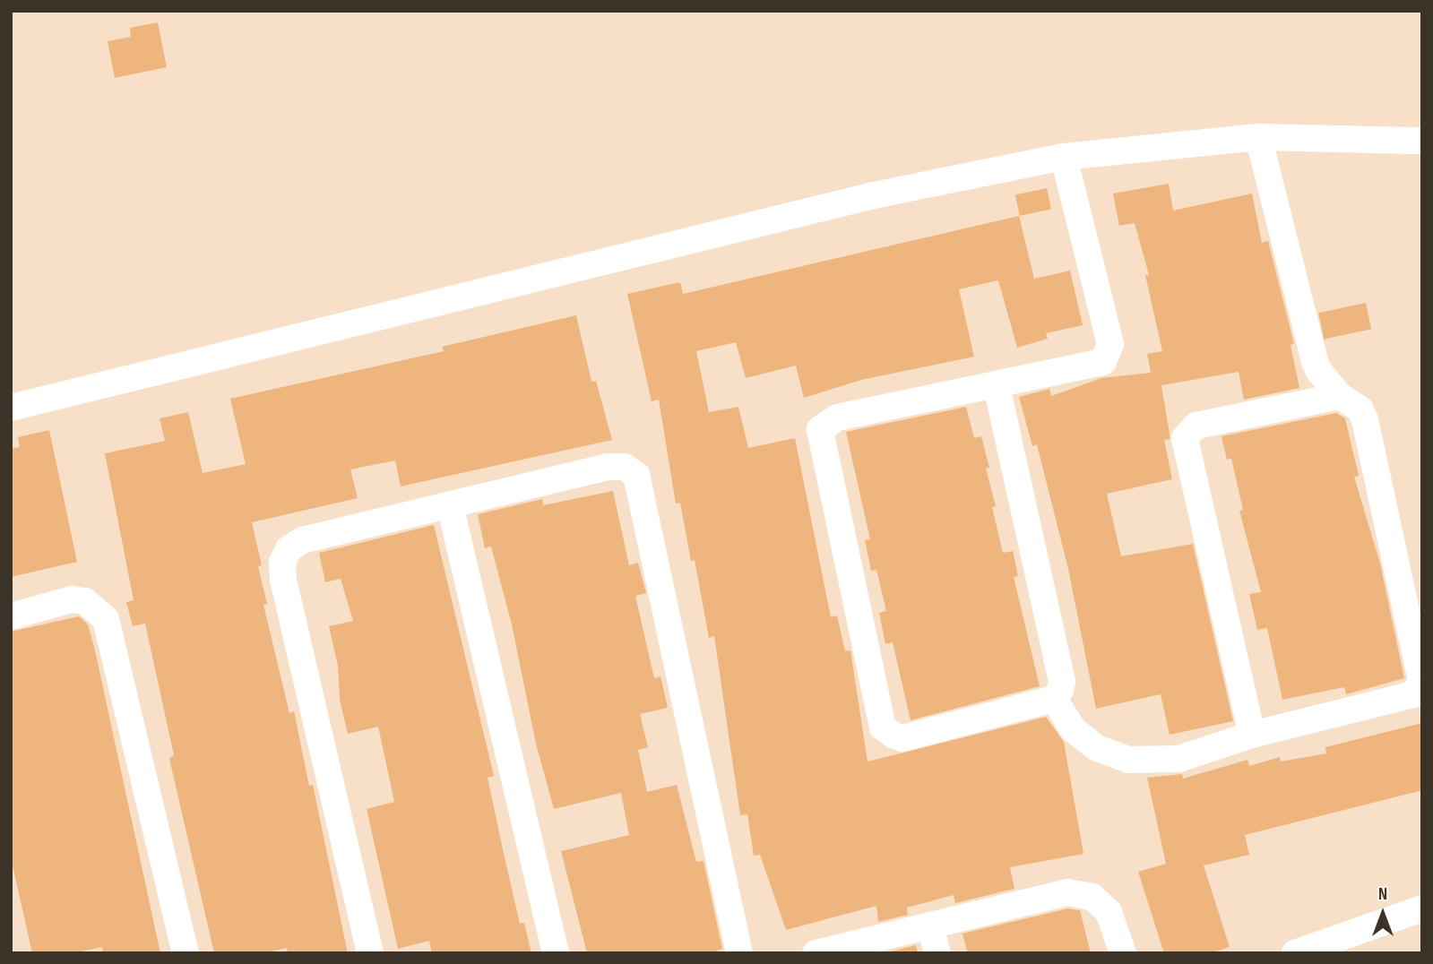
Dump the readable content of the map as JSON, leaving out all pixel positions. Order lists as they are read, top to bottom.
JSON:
{
  "north": "top"
}
